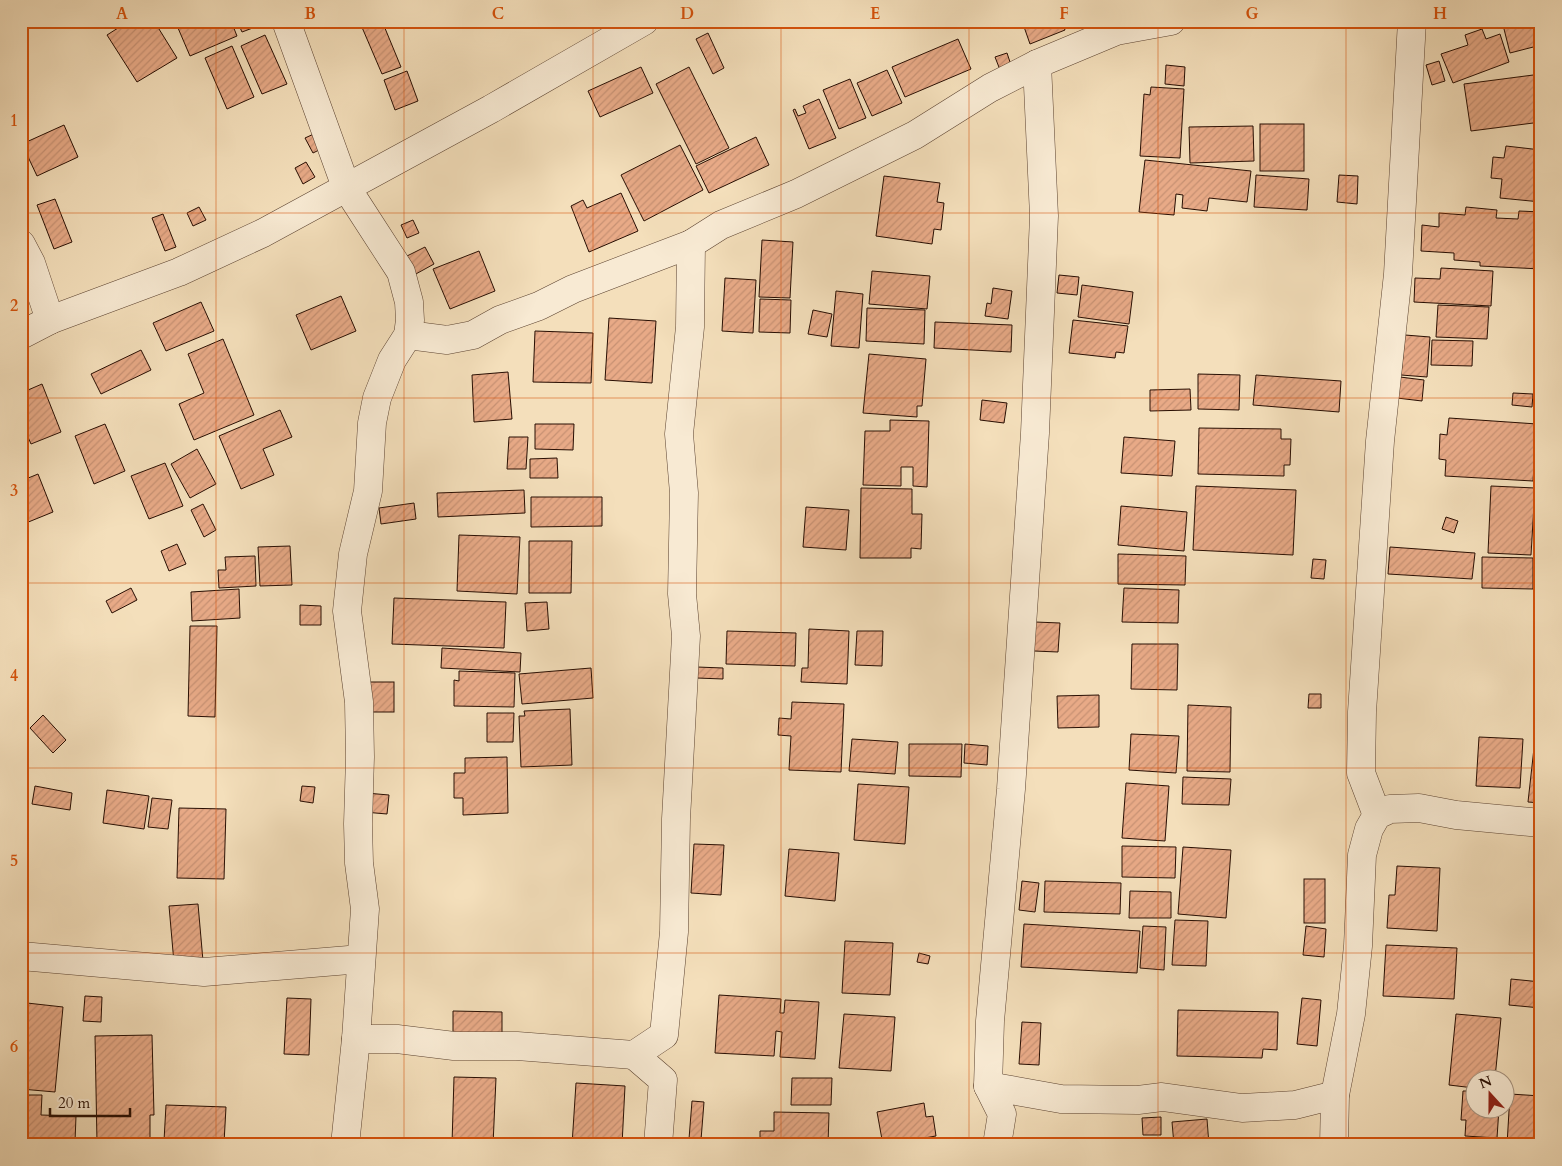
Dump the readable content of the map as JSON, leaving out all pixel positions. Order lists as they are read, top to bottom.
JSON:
{
  "scale_bar": "20 m",
  "north": "top",
  "grid": {
    "columns": [
      "A",
      "B",
      "C",
      "D",
      "E",
      "F",
      "G",
      "H"
    ],
    "rows": [
      "1",
      "2",
      "3",
      "4",
      "5",
      "6"
    ]
  }
}
